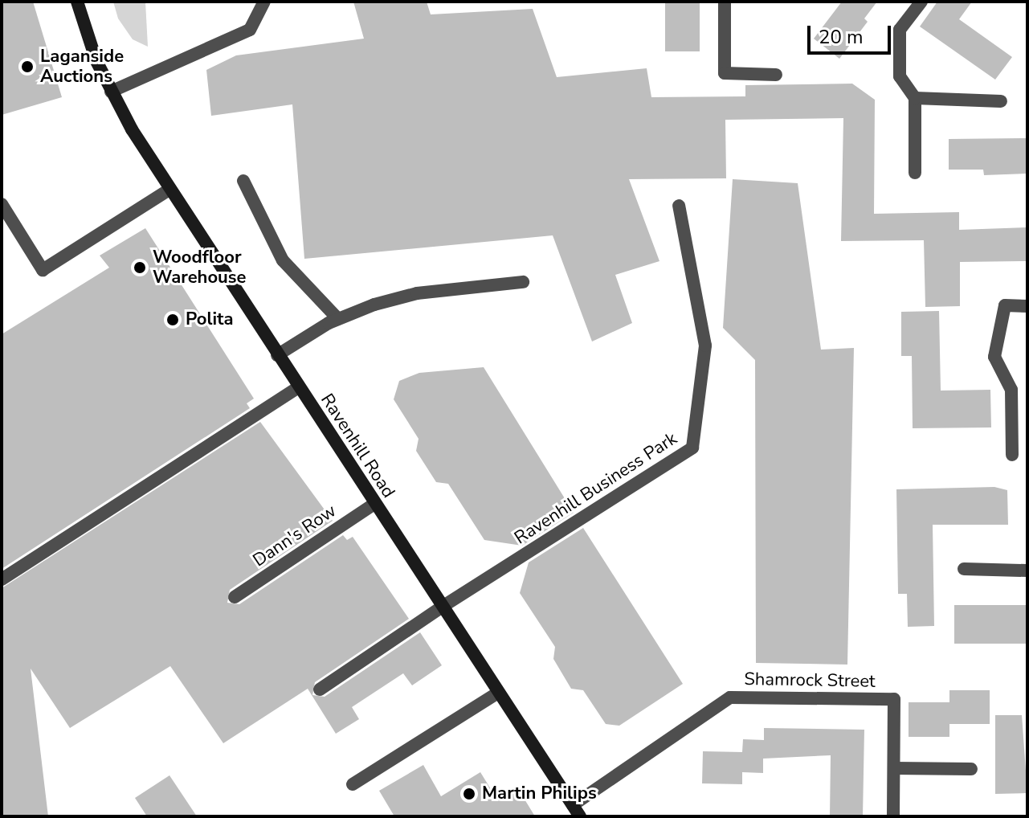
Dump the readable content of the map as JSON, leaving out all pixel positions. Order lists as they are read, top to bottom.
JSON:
{
  "streets": {
    "main road": ["Ravenhill Road"],
    "street": ["Ravenhill Business Park", "Dann's Row", "Shamrock Street"]
  },
  "crossings": [
    ["Ravenhill Road", "Ravenhill Business Park"],
    ["Ravenhill Road", "Dann's Row"],
    ["Ravenhill Road", "Shamrock Street"]
  ],
  "places": [
    "Laganside Auctions",
    "Woodfloor Warehouse",
    "Polita",
    "Martin Philips"
  ],
  "scale_bar": "20 m"
}
